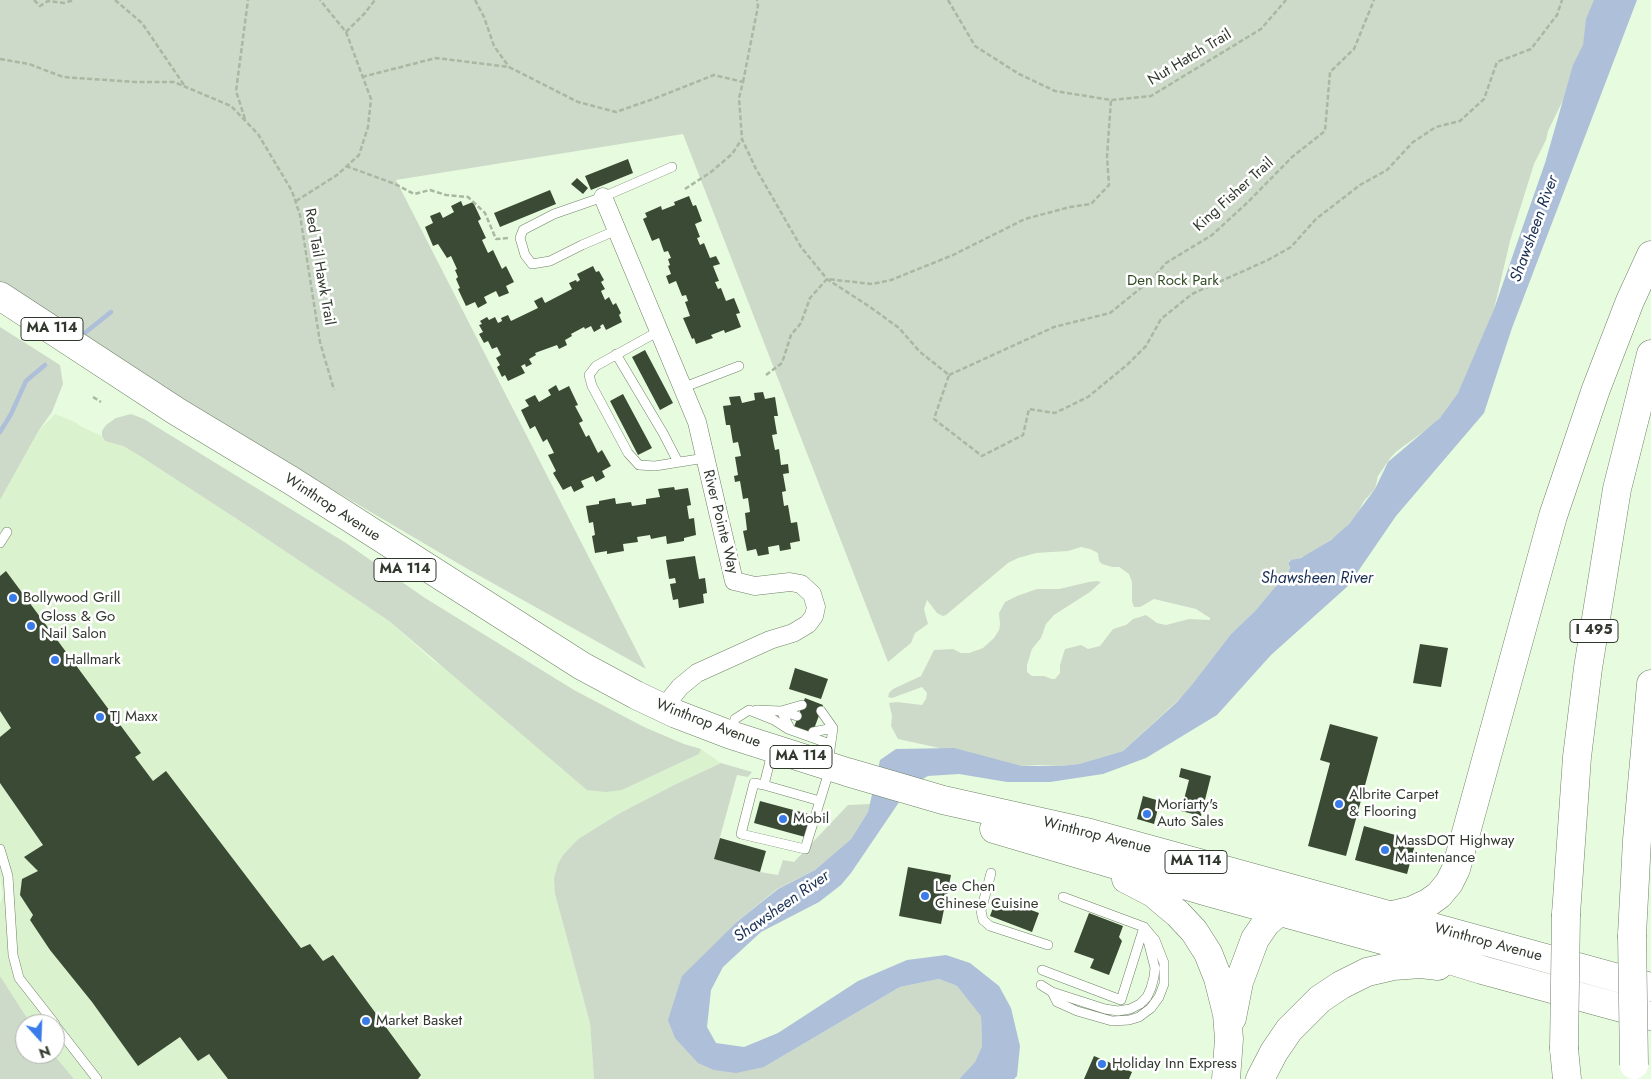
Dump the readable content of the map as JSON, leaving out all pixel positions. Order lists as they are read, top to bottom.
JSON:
{
  "streets": {
    "highway": ["MA 114", "Winthrop Avenue", "I 495"],
    "street": ["River Pointe Way"],
    "path": ["Nut Hatch Trail", "King Fisher Trail", "Red Tail Hawk Trail"]
  },
  "crossings": [
    ["Winthrop Avenue", "River Pointe Way"]
  ],
  "water": ["Shawsheen River"],
  "parks": ["Den Rock Park"],
  "places": [
    "Bollywood Grill",
    "Gloss & Go Nail Salon",
    "Hallmark",
    "TJ Maxx",
    "Albrite Carpet & Flooring",
    "Moriarty's Auto Sales",
    "Mobil",
    "MassDOT Highway Maintenance",
    "Lee Chen Chinese Cuisine",
    "Market Basket",
    "Holiday Inn Express"
  ],
  "north": "bottom"
}
